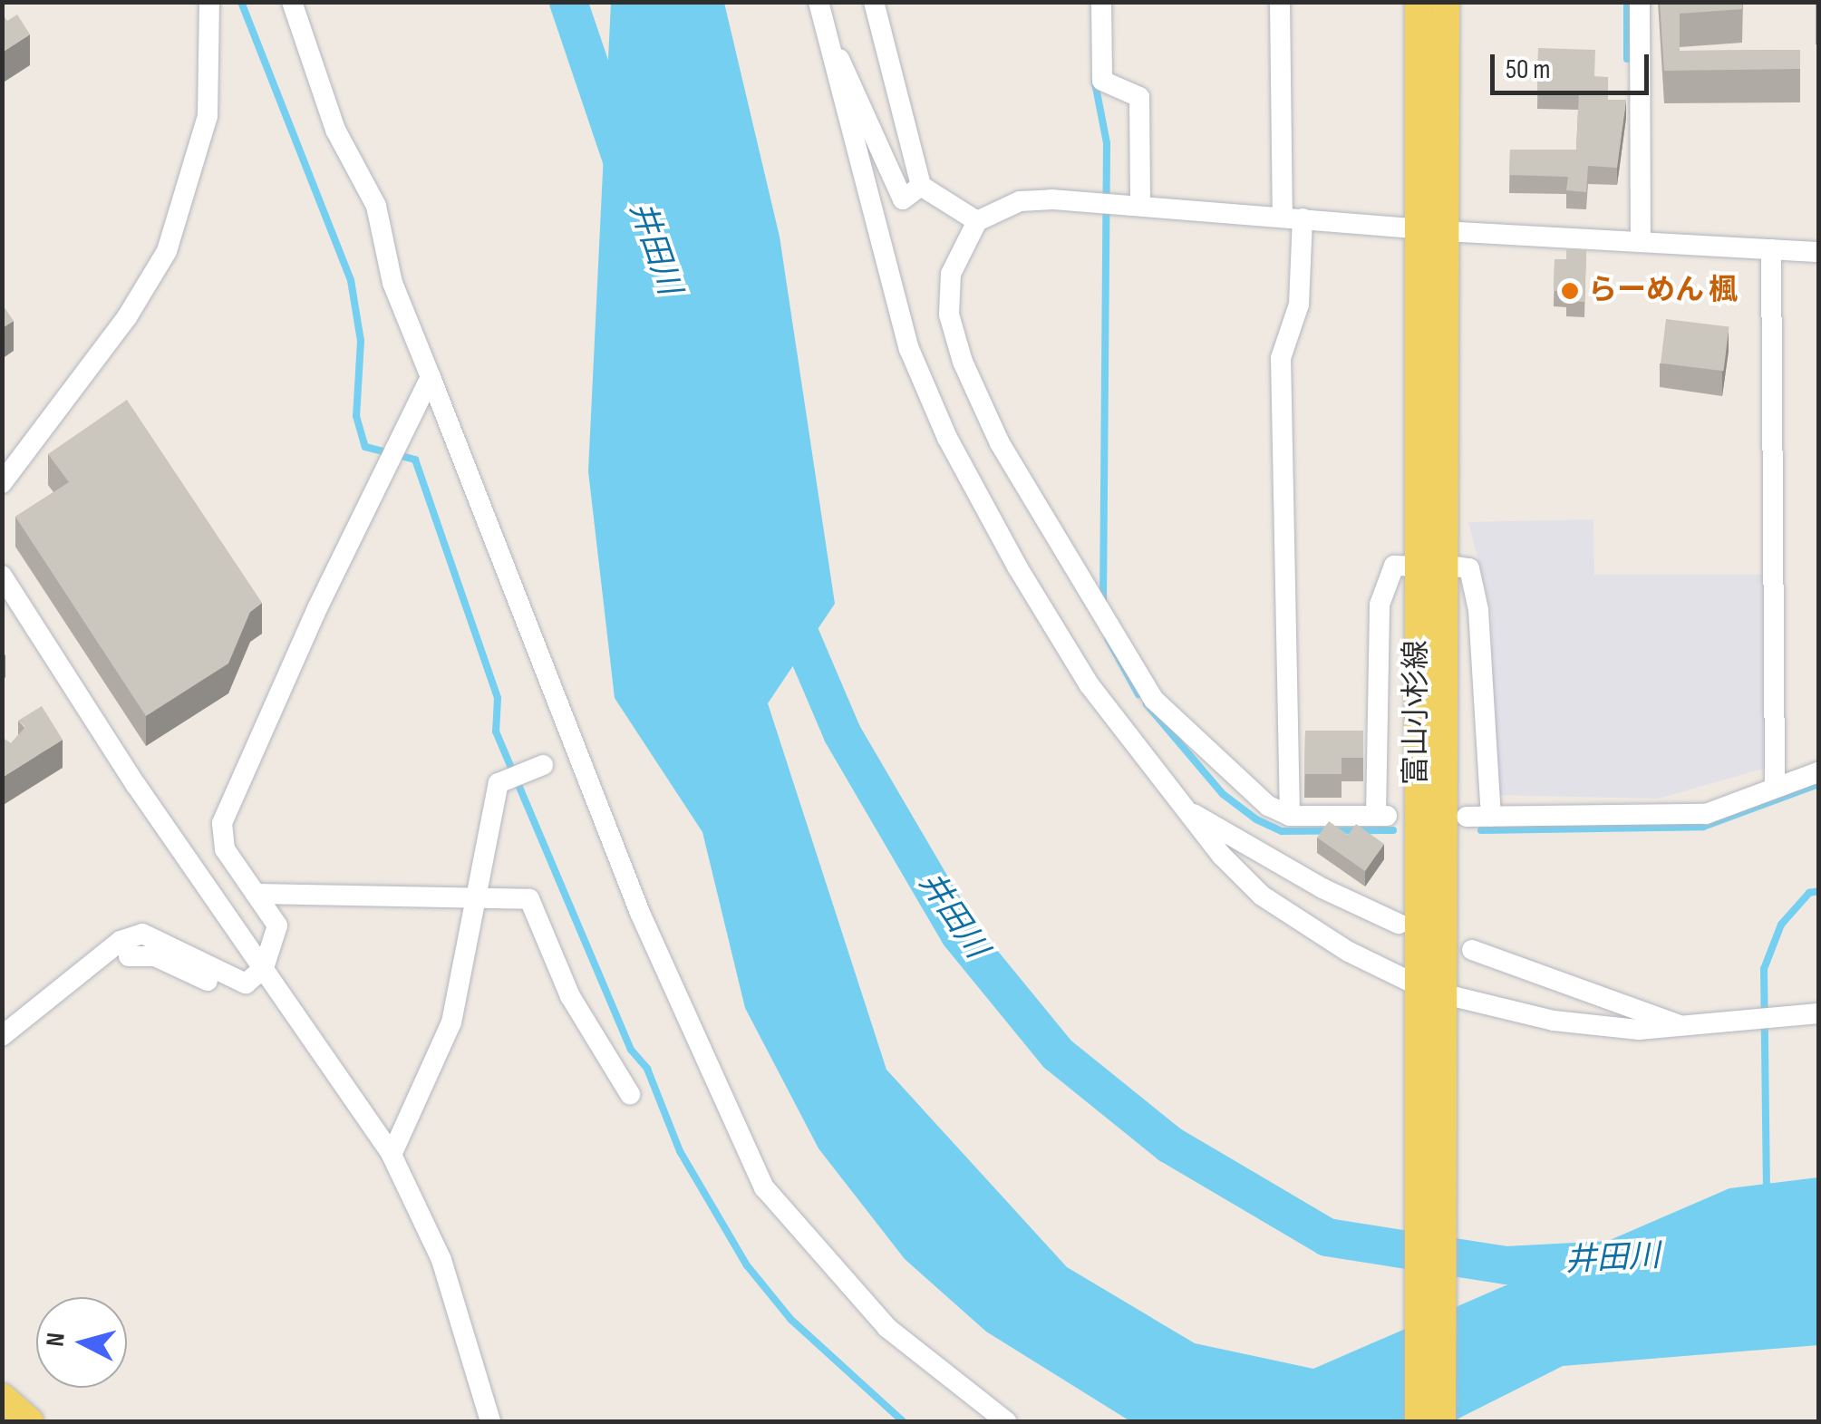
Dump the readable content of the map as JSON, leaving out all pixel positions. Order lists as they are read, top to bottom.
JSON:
{
  "streets": {
    "main road": ["富山小杉線"]
  },
  "water": ["井田川"],
  "places": ["らーめん 楓"],
  "scale_bar": "50 m",
  "north": "left"
}
